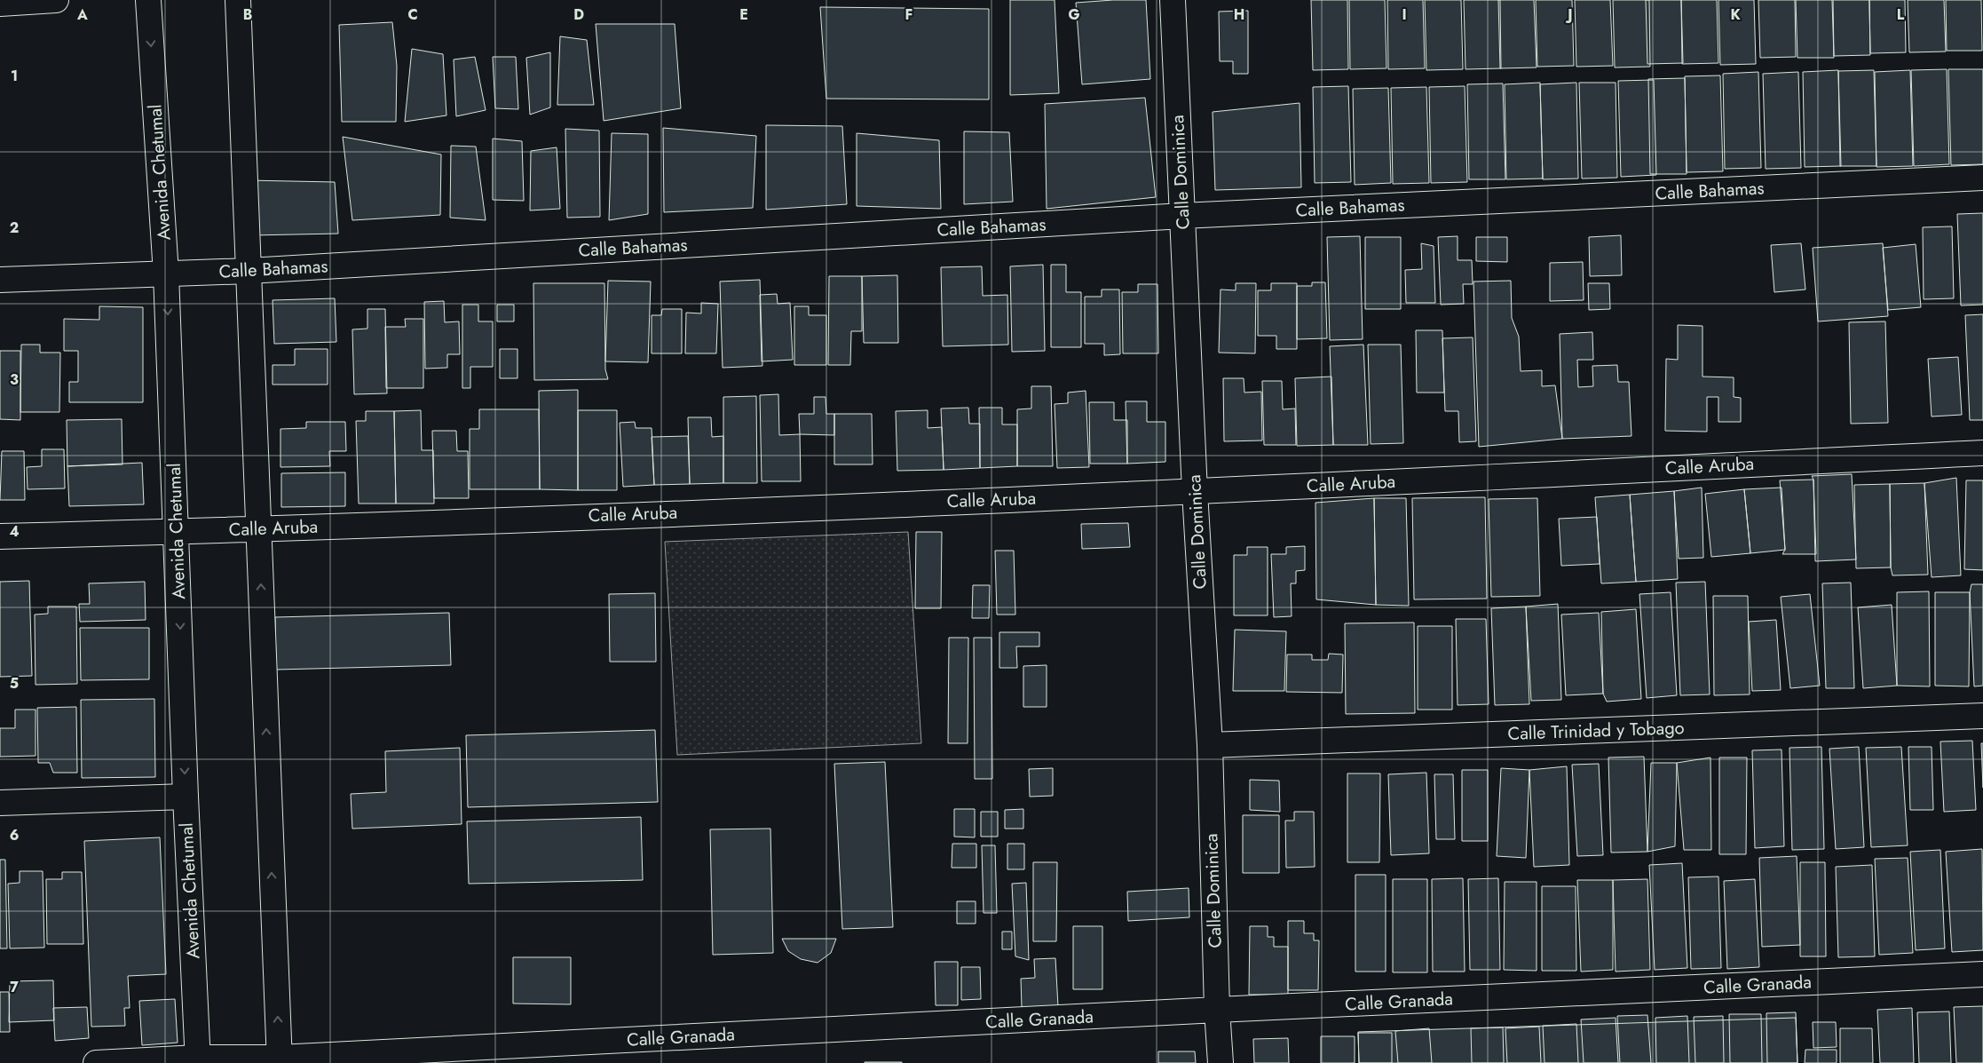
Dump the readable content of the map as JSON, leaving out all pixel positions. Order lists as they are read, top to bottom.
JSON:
{
  "streets": {
    "street": [
      "Avenida Chetumal",
      "Calle Dominica",
      "Calle Bahamas",
      "Calle Aruba",
      "Calle Trinidad y Tobago",
      "Calle Granada"
    ]
  },
  "crossings": [
    ["Avenida Chetumal", "Calle Bahamas"],
    ["Avenida Chetumal", "Calle Aruba"],
    ["Avenida Chetumal", "Calle Granada"],
    ["Calle Dominica", "Calle Bahamas"],
    ["Calle Dominica", "Calle Aruba"],
    ["Calle Dominica", "Calle Trinidad y Tobago"],
    ["Calle Dominica", "Calle Granada"]
  ],
  "grid": {
    "columns": [
      "A",
      "B",
      "C",
      "D",
      "E",
      "F",
      "G",
      "H",
      "I",
      "J",
      "K",
      "L"
    ],
    "rows": [
      "1",
      "2",
      "3",
      "4",
      "5",
      "6",
      "7"
    ]
  }
}
